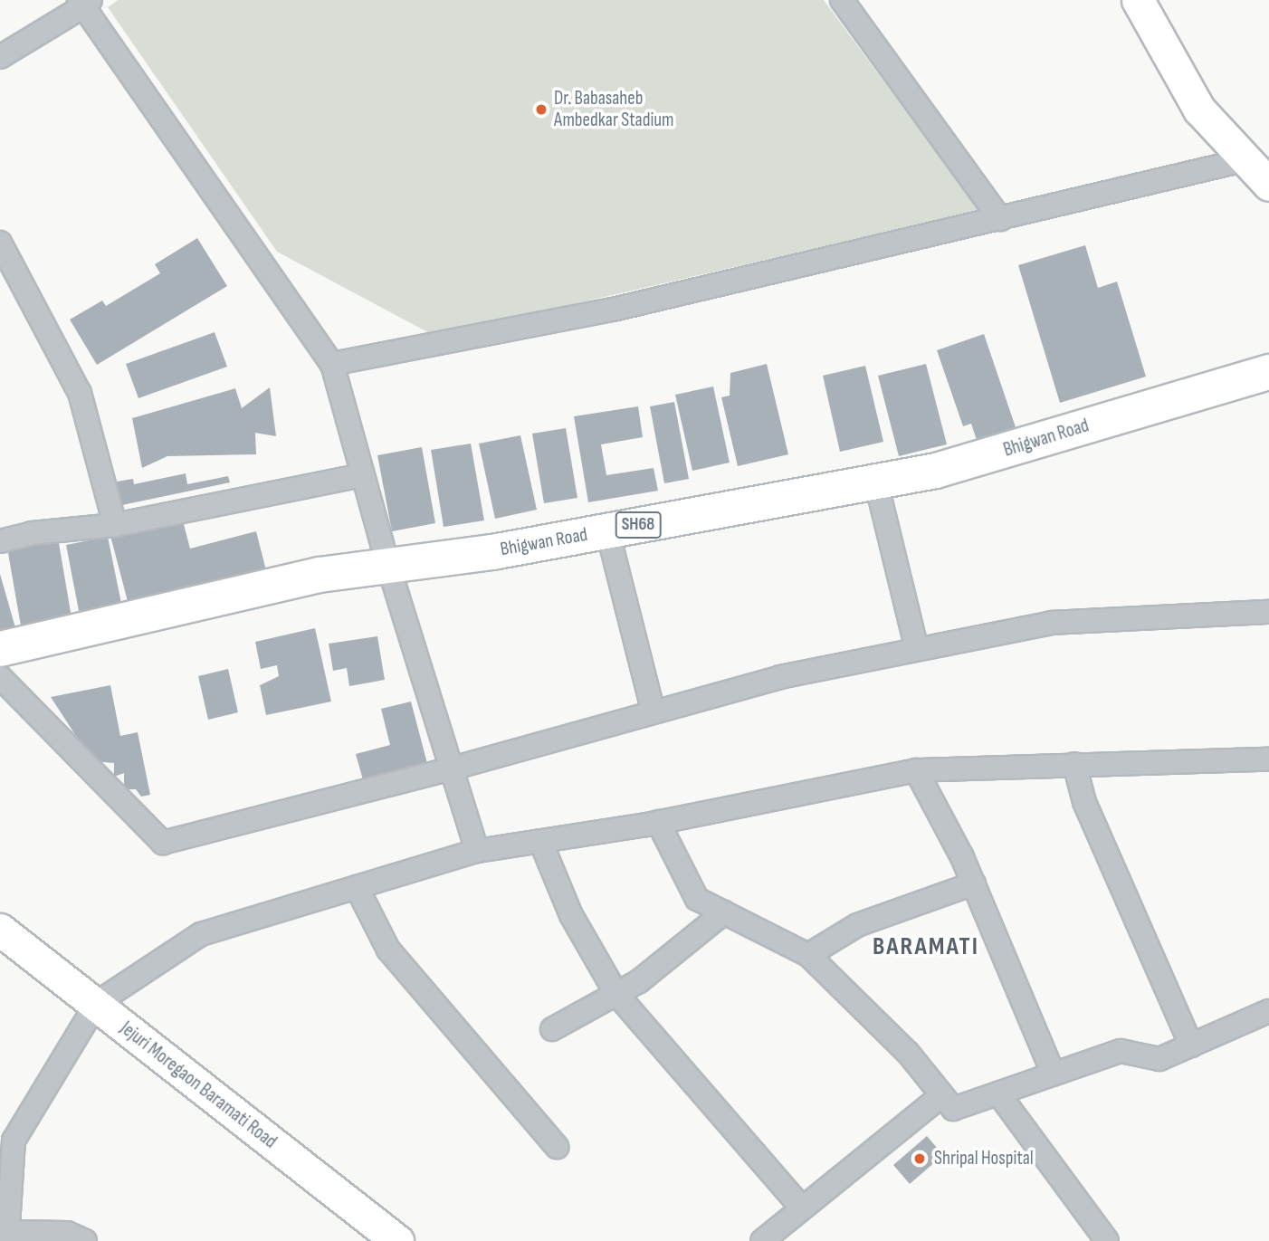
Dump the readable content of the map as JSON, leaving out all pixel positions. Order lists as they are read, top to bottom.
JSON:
{
  "streets": {
    "main road": ["Bhigwan Road", "SH68"],
    "street": ["Jejuri Moregaon Baramati Road"]
  },
  "districts": ["BARAMATI"],
  "places": ["Dr. Babasaheb Ambedkar Stadium", "Shripal Hospital"]
}
